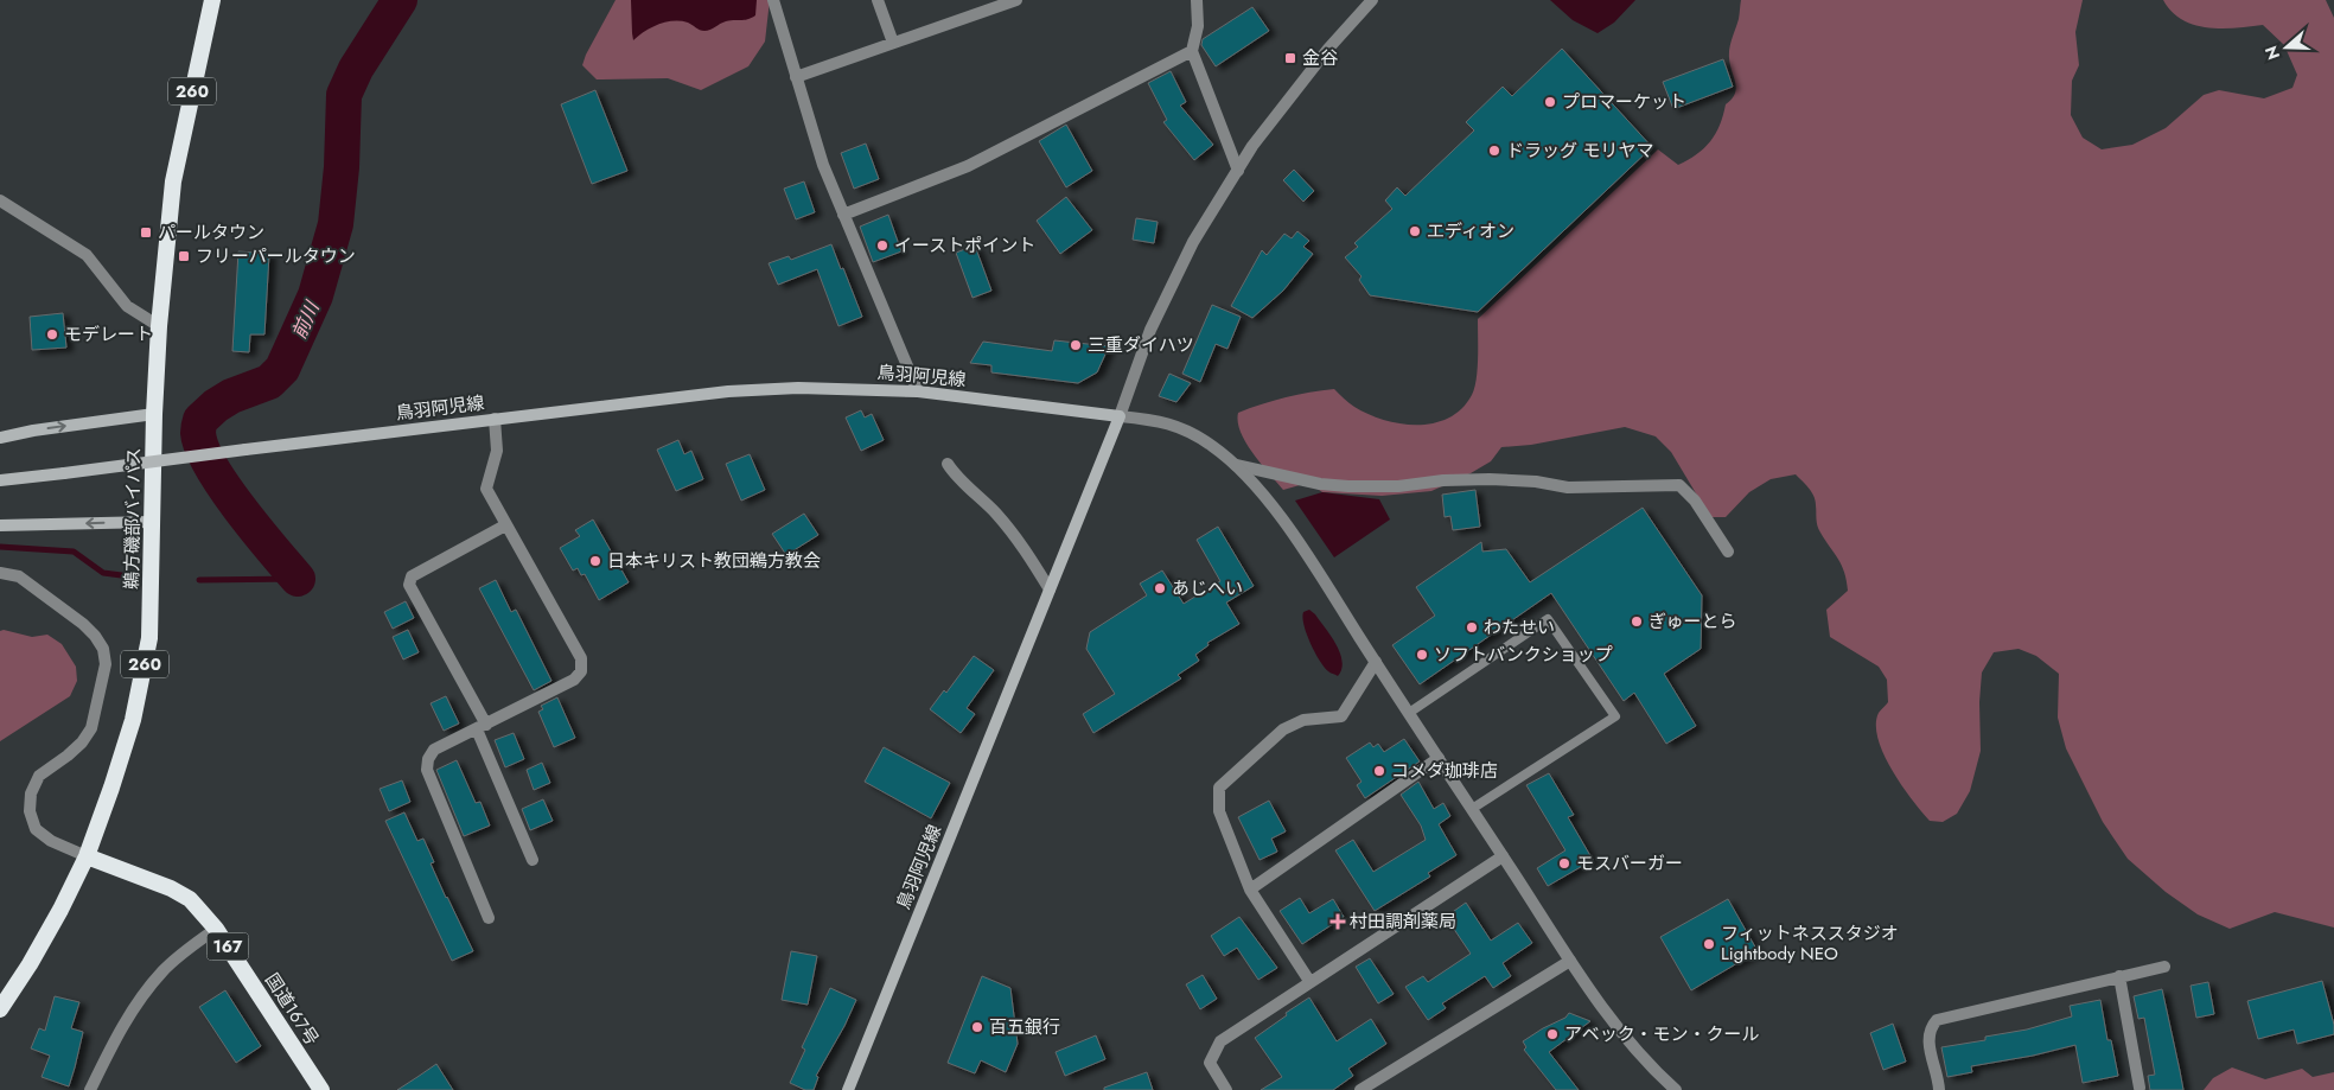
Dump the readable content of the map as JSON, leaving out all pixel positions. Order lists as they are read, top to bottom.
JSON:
{
  "streets": {
    "highway": [
      "260",
      "鵜方磯部バイパス",
      "167",
      "国道167号"
    ],
    "main road": ["鳥羽阿児線"]
  },
  "crossings": [
    ["鵜方磯部バイパス", "国道167号"]
  ],
  "water": ["前川"],
  "places": {
    "transit": ["金谷", "パールタウン", "フリーパールタウン"],
    "other": [
      "プロマーケット",
      "ドラッグ モリヤマ",
      "エディオン",
      "イーストポイント",
      "モデレート",
      "三重ダイハツ",
      "日本キリスト教団鵜方教会",
      "あじへい",
      "ぎゅーとら",
      "わたせい",
      "ソフトバンクショップ",
      "コメダ珈琲店",
      "モスバーガー",
      "フィットネススタジオ Lightbody NEO",
      "百五銀行",
      "アベック・モン・クール"
    ],
    "health": ["村田調剤薬局"]
  },
  "north": "left"
}
